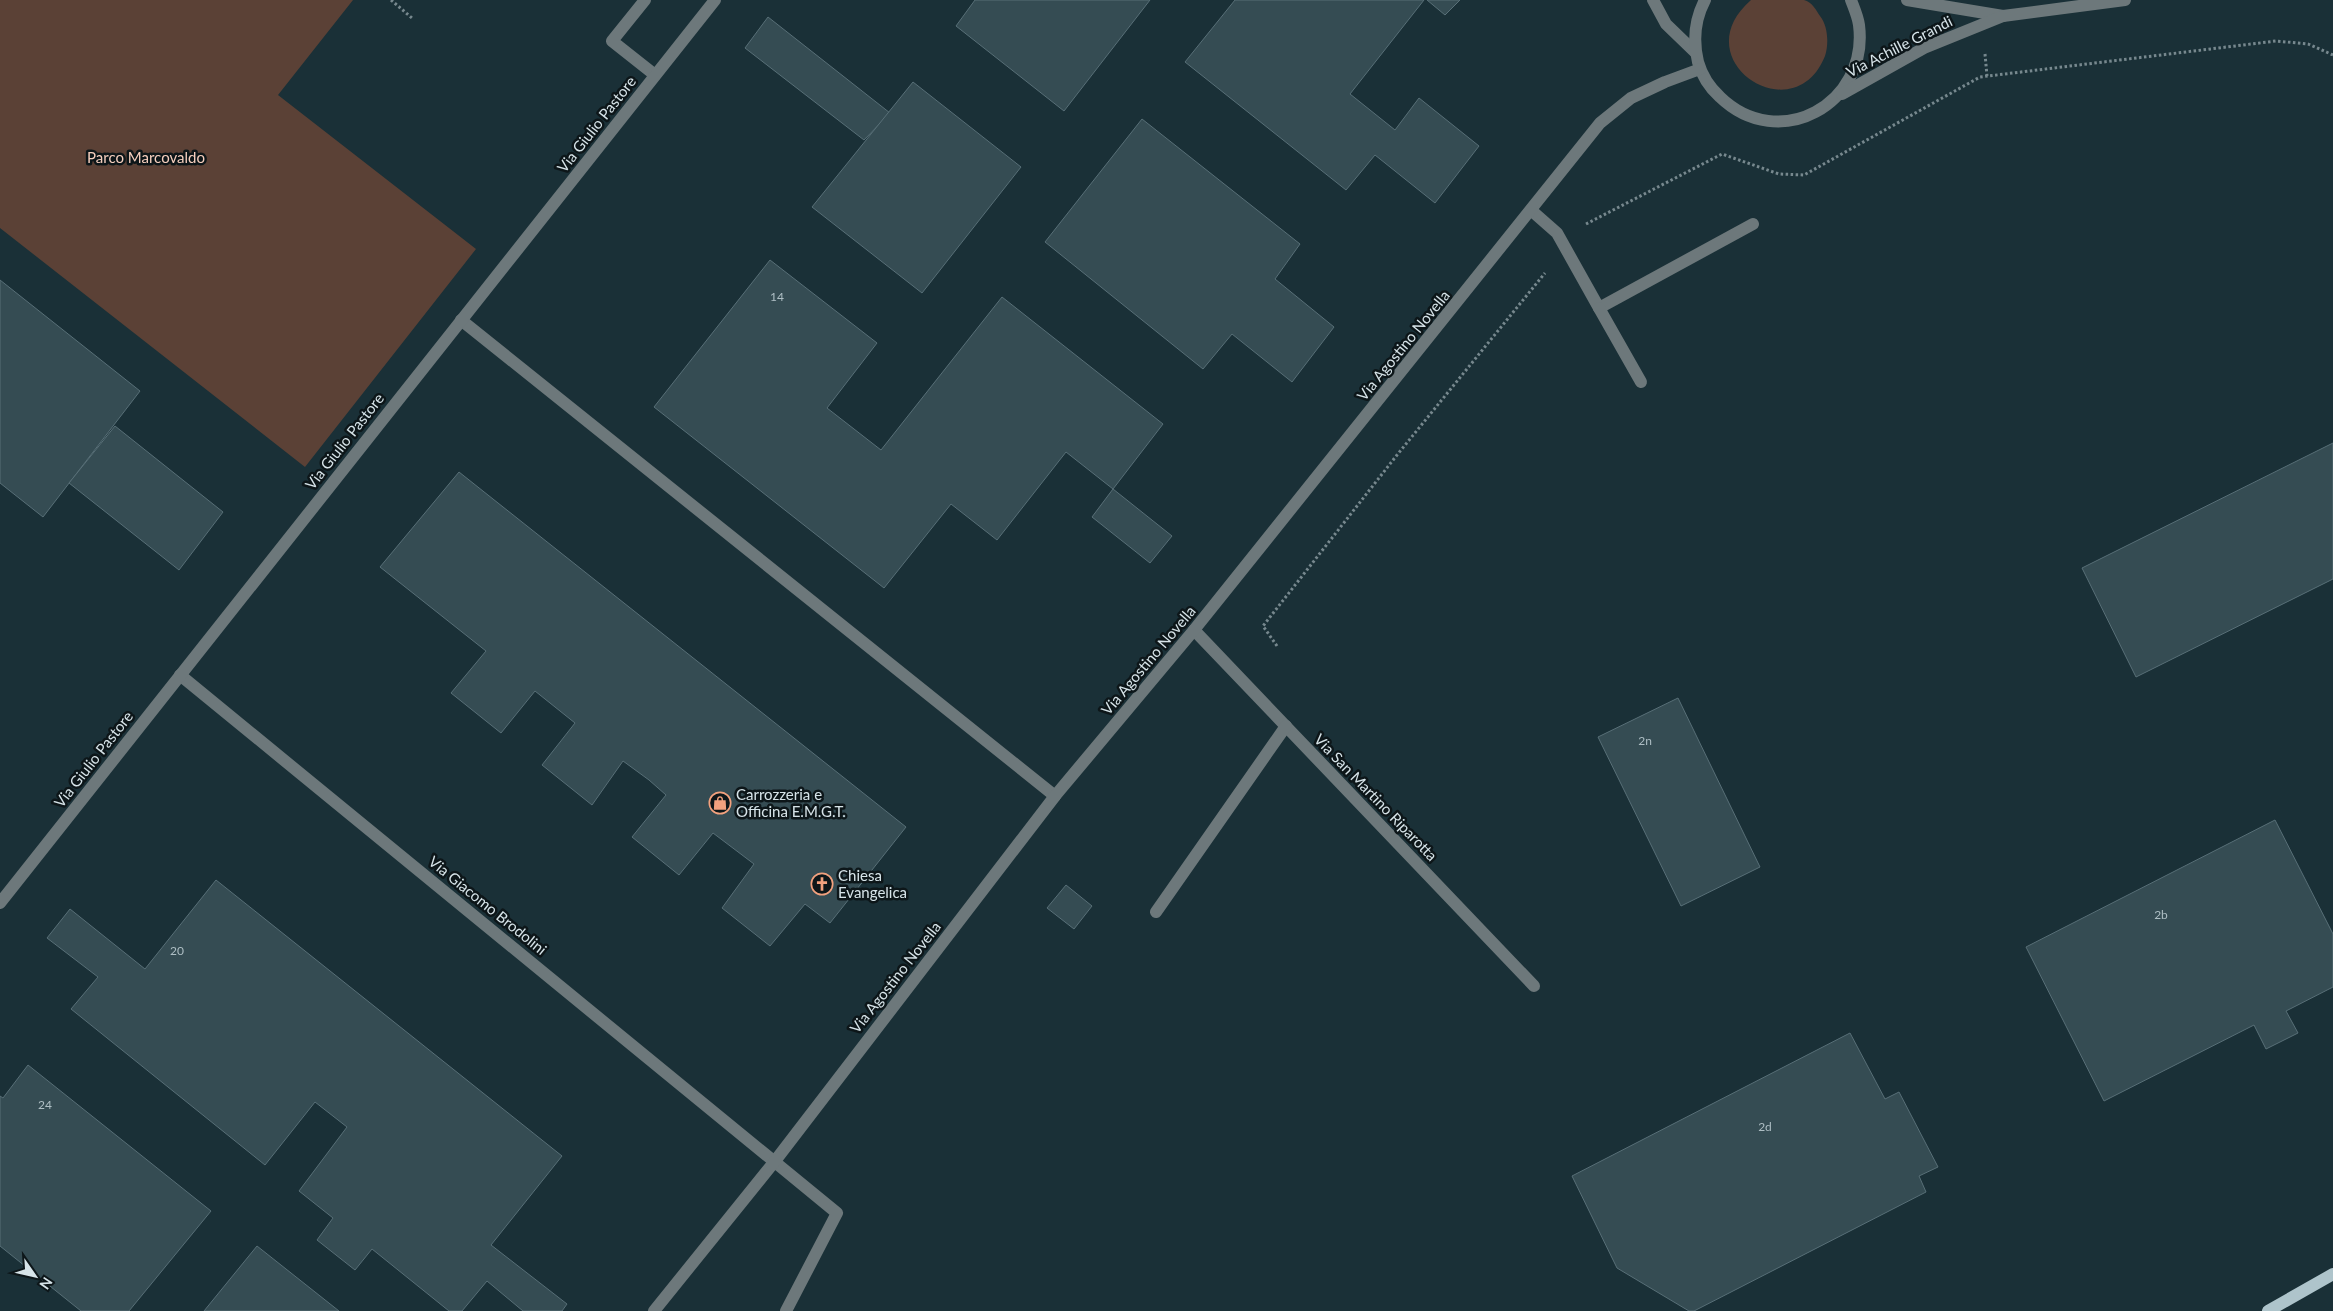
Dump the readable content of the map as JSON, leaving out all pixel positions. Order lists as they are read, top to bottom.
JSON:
{
  "streets": {
    "street": [
      "Via Achille Grandi",
      "Via Giulio Pastore",
      "Via Agostino Novella",
      "Via San Martino Riparotta",
      "Via Giacomo Brodolini"
    ]
  },
  "crossings": [
    ["Via Achille Grandi", "Via Agostino Novella"],
    ["Via Giulio Pastore", "Via Giacomo Brodolini"],
    ["Via Agostino Novella", "Via San Martino Riparotta"],
    ["Via Agostino Novella", "Via Giacomo Brodolini"]
  ],
  "parks": ["Parco Marcovaldo"],
  "places": {
    "shop": ["Carrozzeria e Officina E.M.G.T."],
    "church": ["Chiesa Evangelica"]
  },
  "house_numbers": [
    "14",
    "2n",
    "2b",
    "20",
    "24",
    "2d"
  ],
  "north": "bottom right"
}
